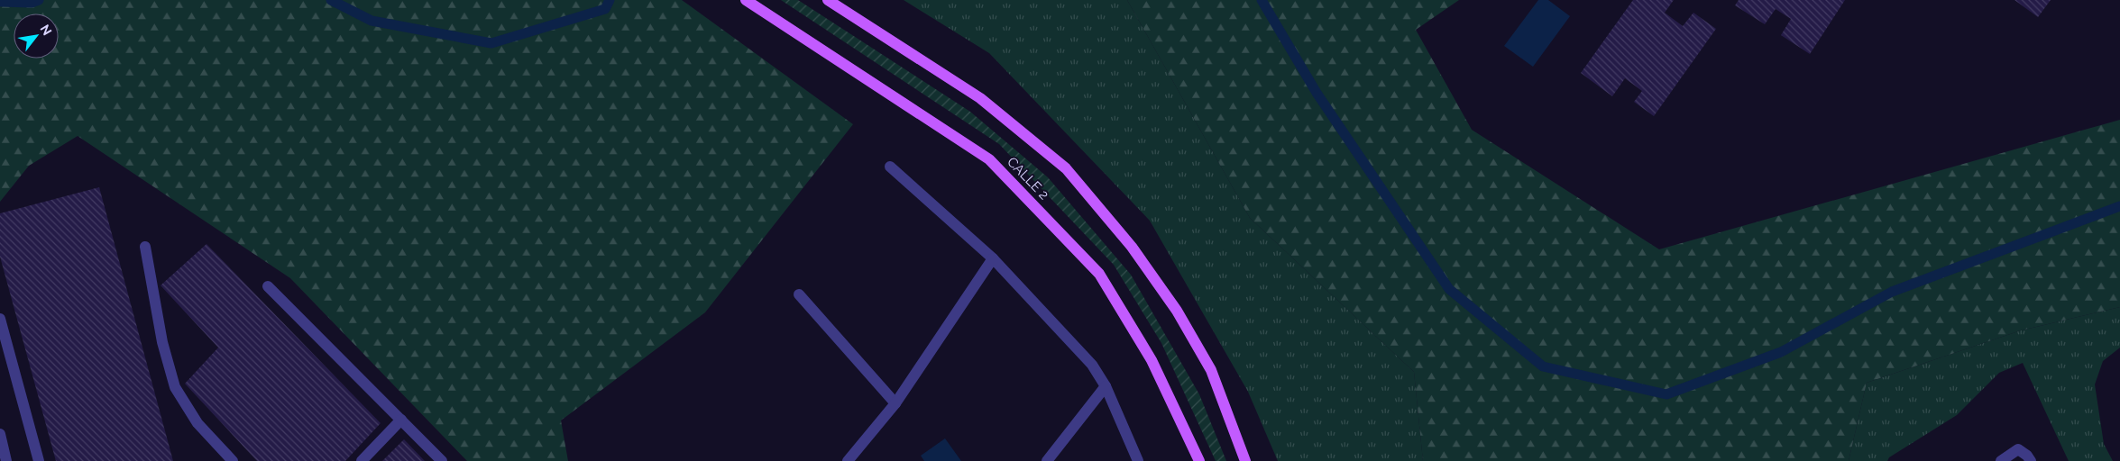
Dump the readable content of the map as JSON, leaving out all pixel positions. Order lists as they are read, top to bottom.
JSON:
{
  "streets": {
    "main road": ["CALLE 2"]
  },
  "north": "top right"
}
